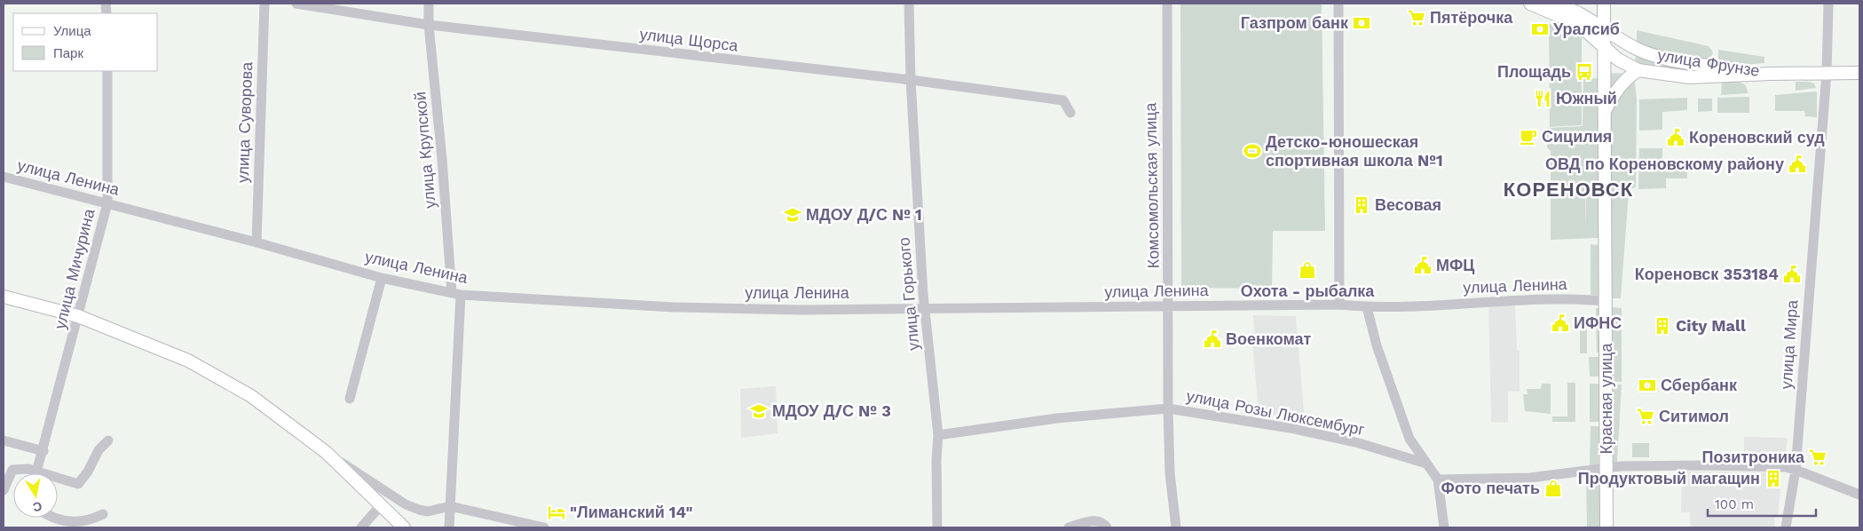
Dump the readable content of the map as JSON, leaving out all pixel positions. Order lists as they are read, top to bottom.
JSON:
{
  "streets": {
    "main road": ["улица Фрунзе", "Красная улица"],
    "street": [
      "улица Щорса",
      "улица Суворова",
      "улица Крупской",
      "улица Ленина",
      "Комсомольская улица",
      "улица Мичурина",
      "улица Горького",
      "улица Мира",
      "улица Розы Люксембург"
    ]
  },
  "crossings": [
    ["улица Щорса", "улица Крупской"],
    ["улица Щорса", "улица Горького"],
    ["улица Фрунзе", "улица Мира"],
    ["улица Фрунзе", "Красная улица"],
    ["улица Суворова", "улица Ленина"],
    ["улица Крупской", "улица Ленина"],
    ["улица Ленина", "Комсомольская улица"],
    ["улица Ленина", "улица Мичурина"],
    ["улица Ленина", "улица Горького"],
    ["улица Ленина", "Красная улица"],
    ["Комсомольская улица", "улица Розы Люксембург"],
    ["улица Горького", "улица Розы Люксембург"]
  ],
  "districts": ["КОРЕНОВСК"],
  "places": {
    "supermarket": ["Пятёрочка", "Ситимол", "Позитроника"],
    "bank": ["Газпром банк", "Уралсиб", "Сбербанк"],
    "bus stop": ["Площадь"],
    "restaurant": ["Южный"],
    "cafe": ["Сицилия"],
    "public building": [
      "Кореновский суд",
      "ОВД по Кореновскому району",
      "МФЦ",
      "Кореновск 353184",
      "ИФНС",
      "Военкомат"
    ],
    "sports": ["Детско-юношеская спортивная школа №1"],
    "building": ["Весовая", "City Mall", "Продуктовый магащин"],
    "school or university": ["МДОУ Д/С № 1", "МДОУ Д/С № 3"],
    "shop": ["Охота - рыбалка", "Фото печать"],
    "hotel": ["\"Лиманский 14\""]
  },
  "legend": ["Улица", "Парк"],
  "scale_bar": "100 m",
  "north": "bottom"
}
